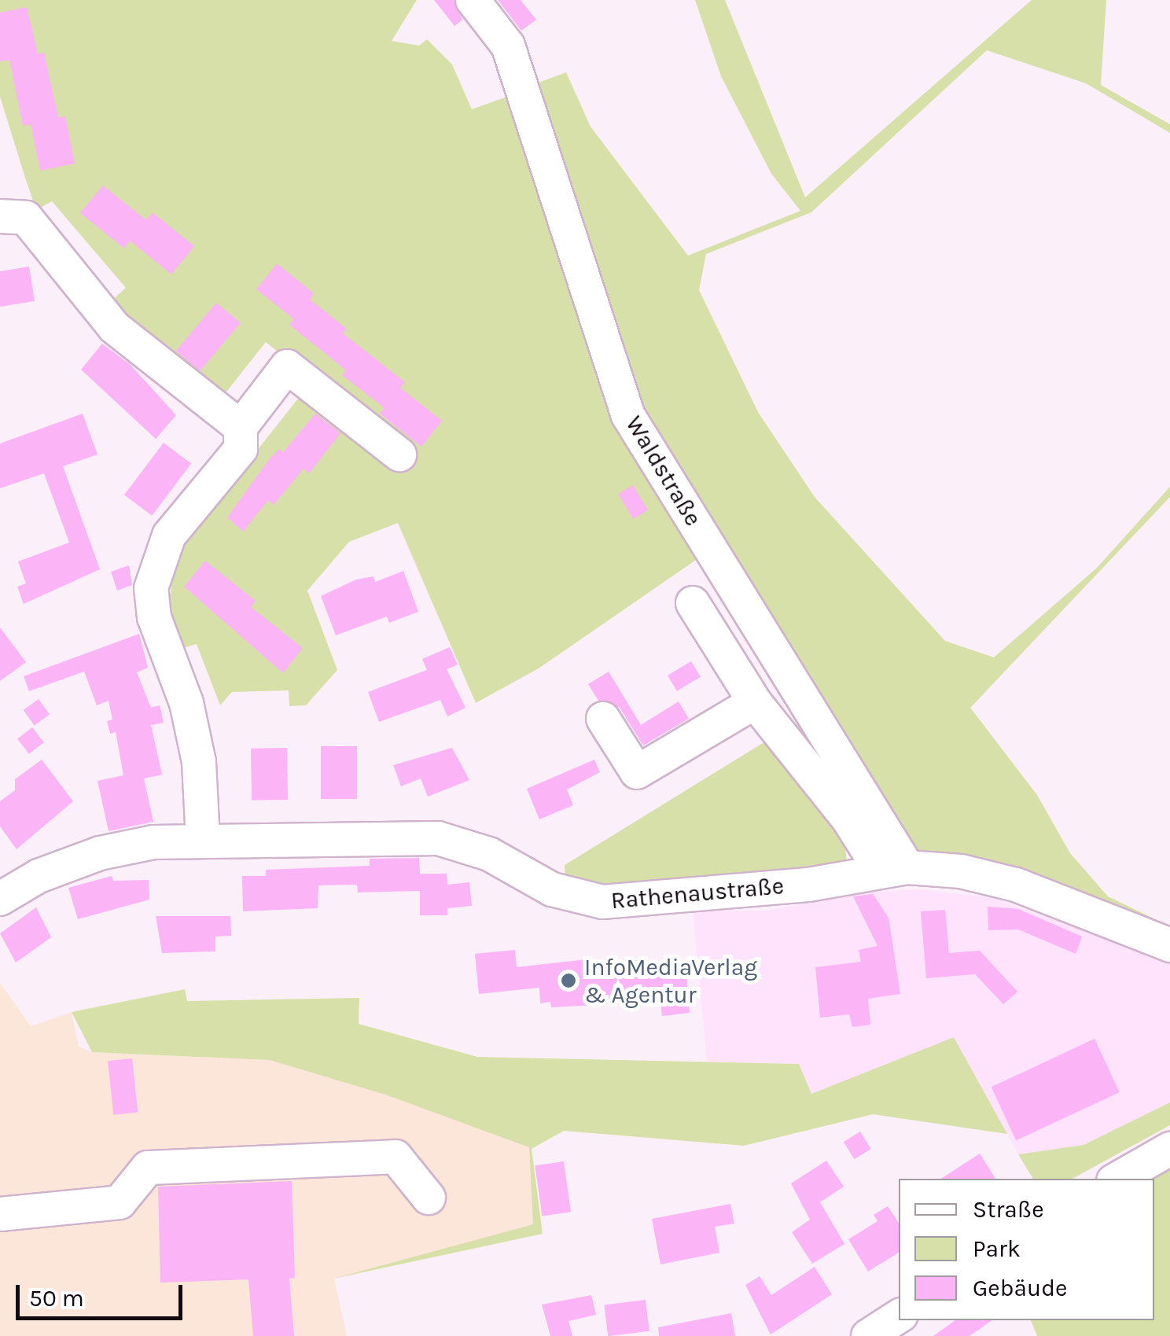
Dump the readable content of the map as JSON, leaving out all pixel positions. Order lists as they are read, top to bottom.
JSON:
{
  "streets": {
    "street": ["Waldstraße", "Rathenaustraße"]
  },
  "crossings": [
    ["Waldstraße", "Rathenaustraße"]
  ],
  "places": ["InfoMediaVerlag & Agentur"],
  "legend": ["Straße", "Park", "Gebäude"],
  "scale_bar": "50 m"
}
